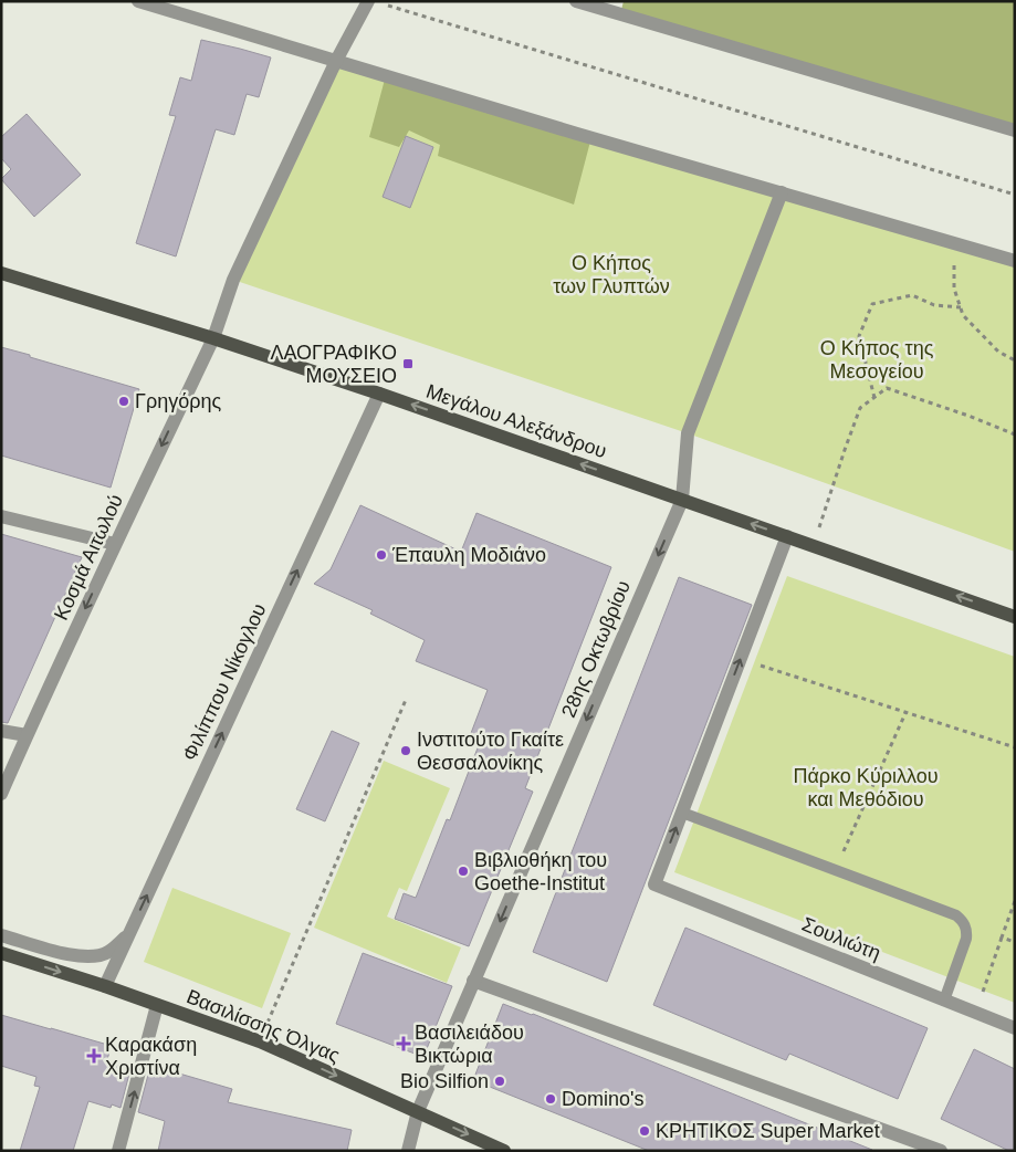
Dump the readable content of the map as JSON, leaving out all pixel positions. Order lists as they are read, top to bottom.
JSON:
{
  "streets": {
    "main road": ["Μεγάλου Αλεξάνδρου", "Βασιλίσσης Όλγας"],
    "street": [
      "Κοσμά Αιτωλού",
      "28ης Οκτωβρίου",
      "Φιλίππου Νίκογλου",
      "Σουλιώτη"
    ]
  },
  "crossings": [
    ["Μεγάλου Αλεξάνδρου", "Κοσμά Αιτωλού"],
    ["Μεγάλου Αλεξάνδρου", "28ης Οκτωβρίου"],
    ["Μεγάλου Αλεξάνδρου", "Φιλίππου Νίκογλου"],
    ["28ης Οκτωβρίου", "Βασιλίσσης Όλγας"],
    ["Φιλίππου Νίκογλου", "Βασιλίσσης Όλγας"]
  ],
  "one_way": [
    "Μεγάλου Αλεξάνδρου",
    "Κοσμά Αιτωλού",
    "Φιλίππου Νίκογλου",
    "Σουλιώτη",
    "Βασιλίσσης Όλγας"
  ],
  "parks": ["Ο Κήπος των Γλυπτών", "Ο Κήπος της Μεσογείου", "Πάρκο Κύριλλου και Μεθόδιου"],
  "places": {
    "transit": ["ΛΑΟΓΡΑΦΙΚΟ ΜΟΥΣΕΙΟ"],
    "other": [
      "Γρηγόρης",
      "Έπαυλη Μοδιάνο",
      "Ινστιτούτο Γκαίτε Θεσσαλονίκης",
      "Βιβλιοθήκη του Goethe-Institut",
      "Bio Silfion",
      "Domino's",
      "ΚΡΗΤΙΚΟΣ Super Market"
    ],
    "health": ["Βασιλειάδου Βικτώρια", "Καρακάση Χριστίνα"]
  }
}
